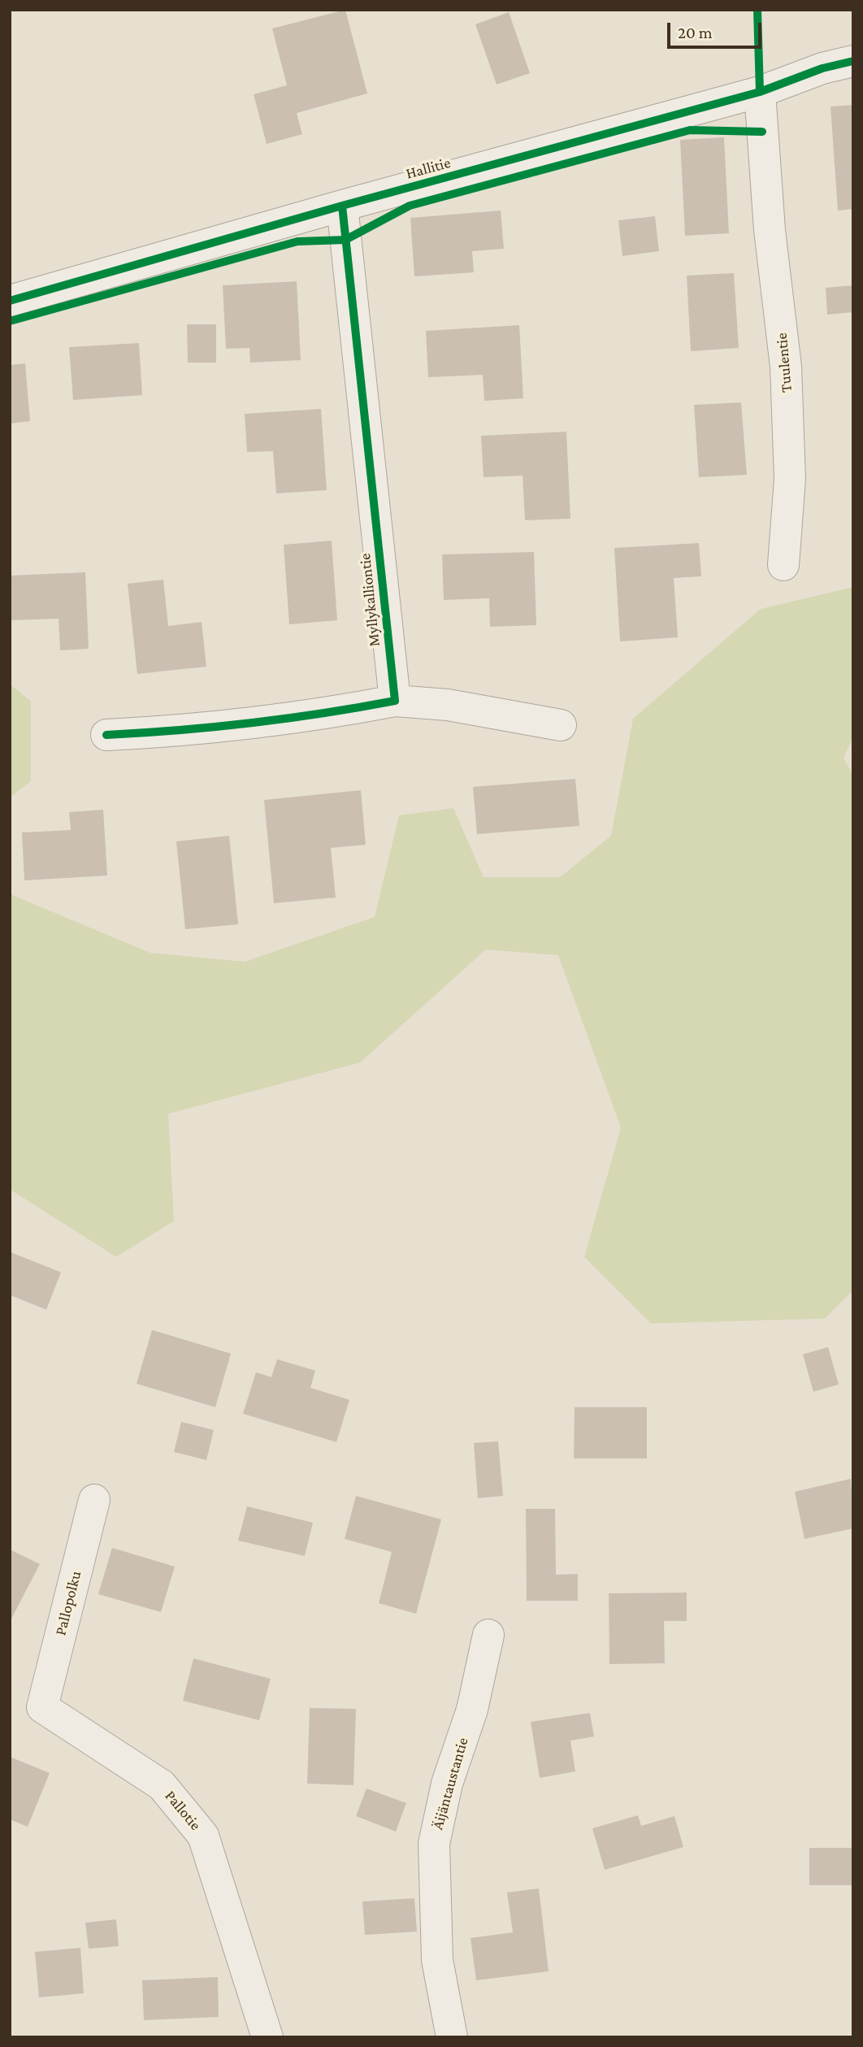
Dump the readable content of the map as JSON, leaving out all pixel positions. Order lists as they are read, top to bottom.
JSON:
{
  "streets": {
    "street": [
      "Hallitie",
      "Tuulentie",
      "Myllykalliontie",
      "Pallopolku",
      "Äijäntaustantie",
      "Pallotie"
    ]
  },
  "crossings": [
    ["Hallitie", "Tuulentie"],
    ["Hallitie", "Myllykalliontie"],
    ["Pallopolku", "Pallotie"]
  ],
  "scale_bar": "20 m"
}
